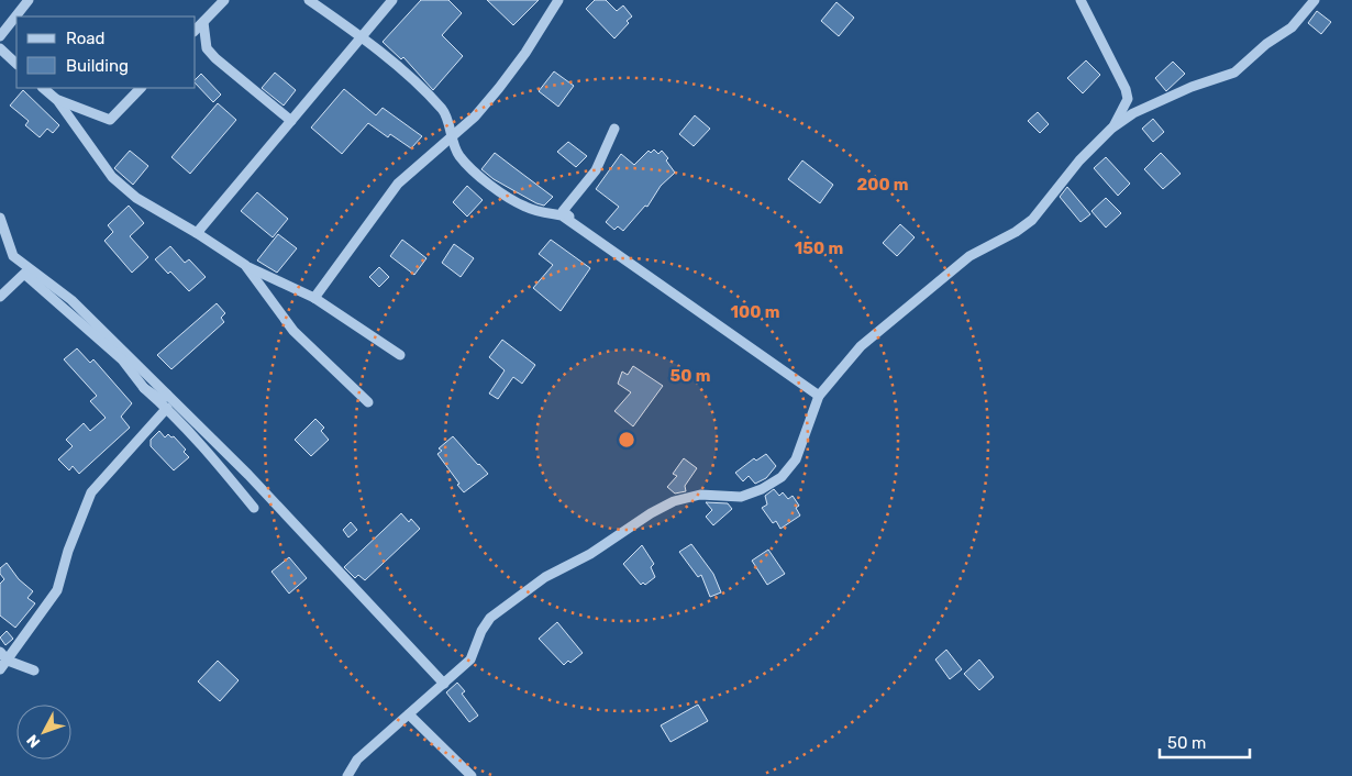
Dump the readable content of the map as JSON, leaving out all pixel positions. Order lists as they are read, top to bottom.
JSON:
{
  "legend": ["Road", "Building"],
  "scale_bar": "50 m",
  "north": "bottom left",
  "rings": [
    "200 m",
    "150 m",
    "100 m",
    "50 m"
  ]
}
